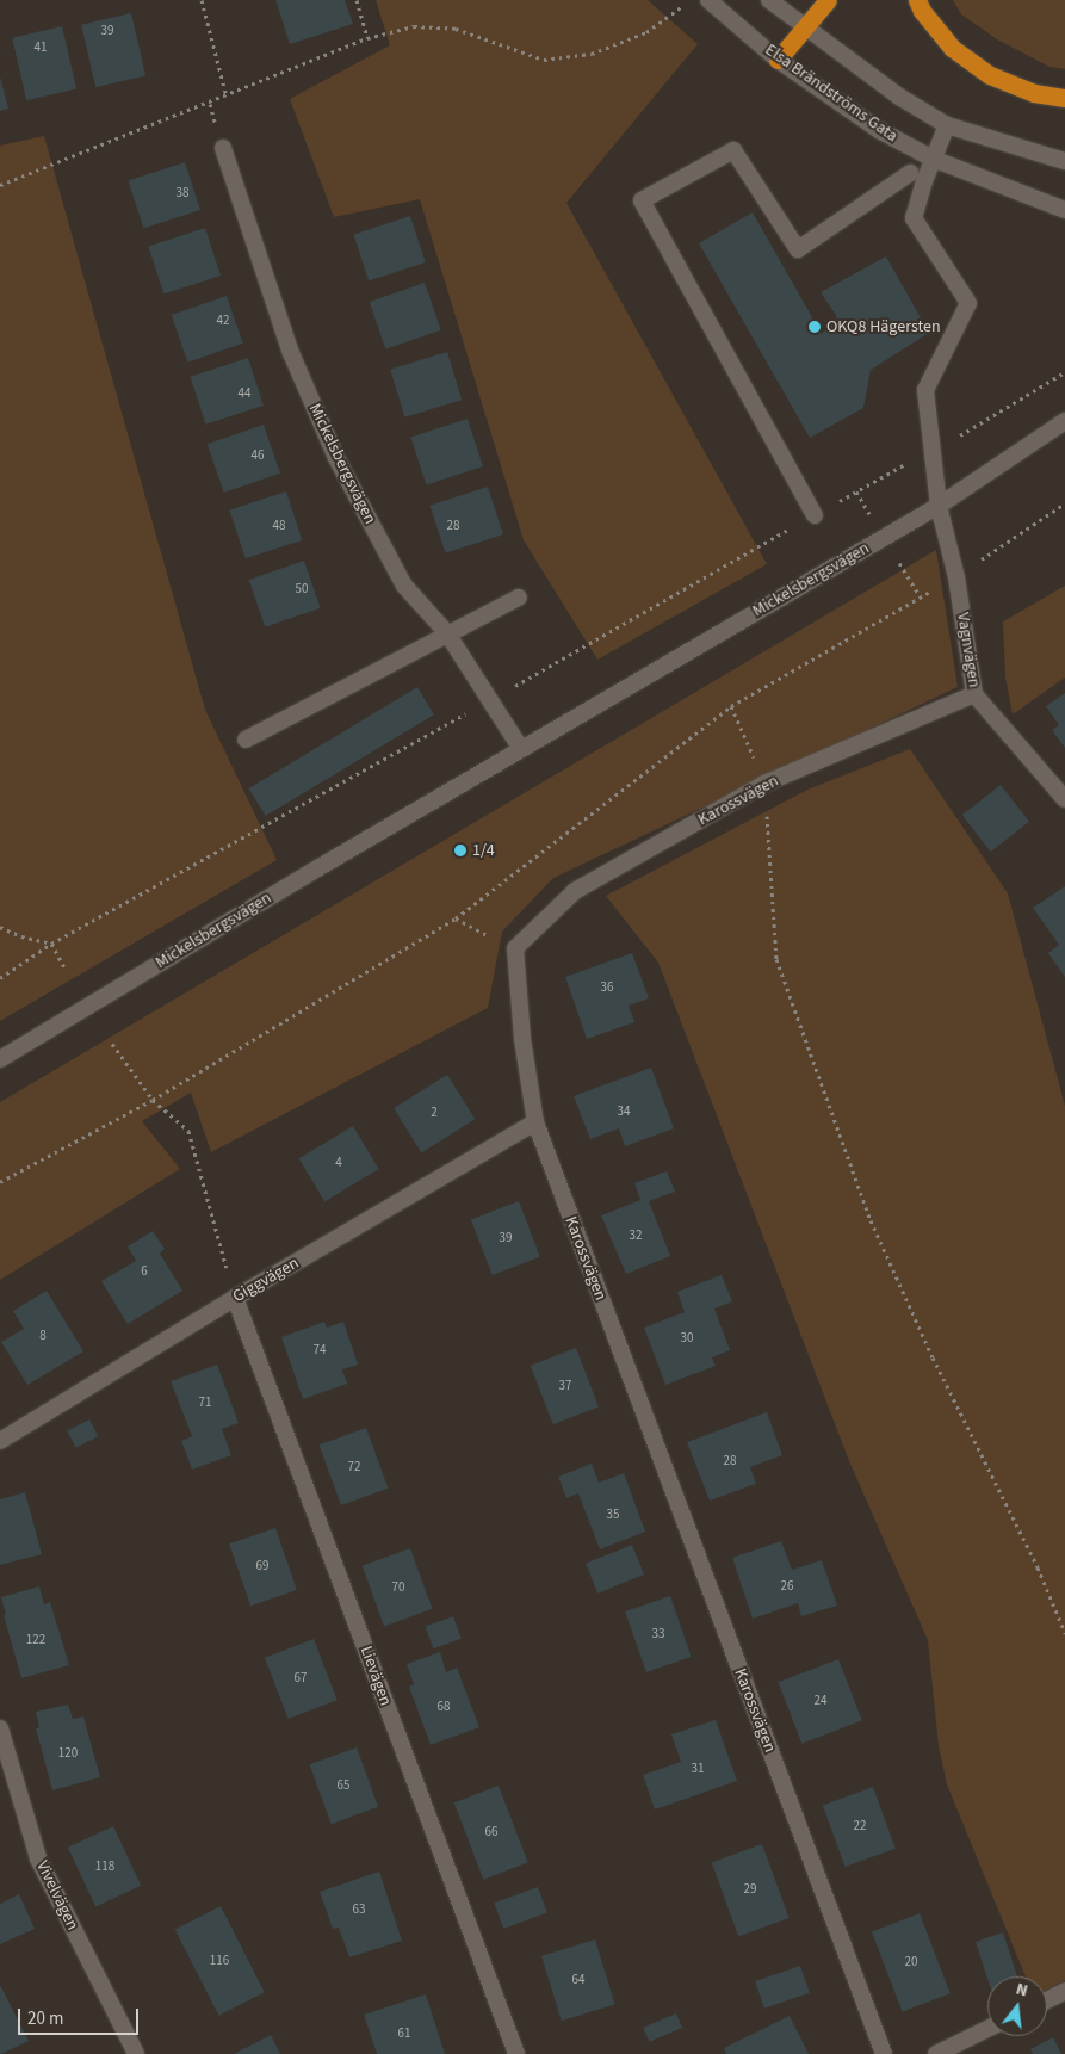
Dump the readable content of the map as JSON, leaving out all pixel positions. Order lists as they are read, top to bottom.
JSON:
{
  "streets": {
    "street": [
      "Elsa Brändströms Gata",
      "Mickelsbergsvägen",
      "Vagnvägen",
      "Karossvägen",
      "Giggvägen",
      "Lievägen",
      "Vivelvägen"
    ]
  },
  "crossings": [
    ["Elsa Brändströms Gata", "Vagnvägen"],
    ["Mickelsbergsvägen", "Vagnvägen"],
    ["Vagnvägen", "Karossvägen"],
    ["Karossvägen", "Giggvägen"],
    ["Giggvägen", "Lievägen"]
  ],
  "places": ["OKQ8 Hägersten", "1/4"],
  "house_numbers": [
    "39",
    "41",
    "38",
    "42",
    "44",
    "46",
    "48",
    "28",
    "50",
    "36",
    "34",
    "2",
    "4",
    "32",
    "39",
    "6",
    "8",
    "30",
    "74",
    "37",
    "71",
    "28",
    "72",
    "35",
    "69",
    "26",
    "70",
    "33",
    "122",
    "67",
    "24",
    "68",
    "120",
    "31",
    "65",
    "22",
    "66",
    "118",
    "29",
    "63",
    "116",
    "20",
    "64",
    "61"
  ],
  "scale_bar": "20 m",
  "north": "top"
}
